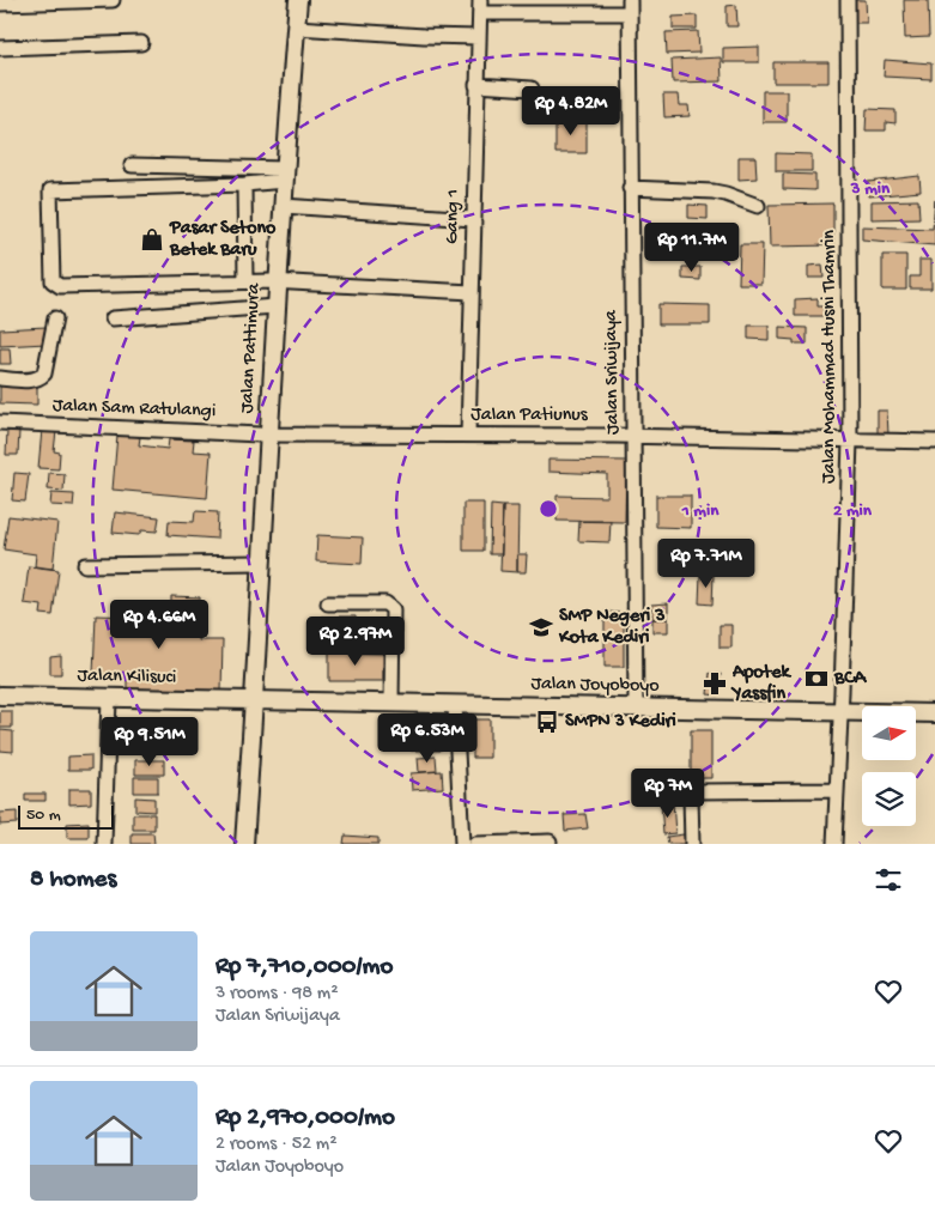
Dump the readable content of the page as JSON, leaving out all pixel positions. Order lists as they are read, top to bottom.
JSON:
{
  "streets": {
    "main road": ["Jalan Pattimura", "Jalan Kilisuci", "Jalan Joyoboyo"],
    "street": [
      "Gang 1",
      "Jalan Mohammad Husni Thamrin",
      "Jalan Sriwijaya",
      "Jalan Sam Ratulangi",
      "Jalan Patiunus"
    ]
  },
  "crossings": [
    ["Gang 1", "Jalan Patiunus"],
    ["Jalan Pattimura", "Jalan Sam Ratulangi"],
    ["Jalan Pattimura", "Jalan Patiunus"],
    ["Jalan Pattimura", "Jalan Kilisuci"],
    ["Jalan Pattimura", "Jalan Joyoboyo"],
    ["Jalan Mohammad Husni Thamrin", "Jalan Patiunus"],
    ["Jalan Mohammad Husni Thamrin", "Jalan Joyoboyo"],
    ["Jalan Sriwijaya", "Jalan Patiunus"],
    ["Jalan Sriwijaya", "Jalan Joyoboyo"],
    ["Jalan Sam Ratulangi", "Jalan Patiunus"],
    ["Jalan Kilisuci", "Jalan Joyoboyo"]
  ],
  "places": {
    "shop": ["Pasar Setono Betek Baru"],
    "school or university": ["SMP Negeri 3 Kota Kediri"],
    "bank": ["BCA"],
    "pharmacy": ["Apotek Yassfin"],
    "bus stop": ["SMPN 3 Kediri"]
  },
  "scale_bar": "50 m",
  "north": "right",
  "page": {
    "price": [
      "Rp 4.82M",
      "Rp 11.7M",
      "Rp 7.71M",
      "Rp 4.66M",
      "Rp 2.97M",
      "Rp 6.53M",
      "Rp 9.51M",
      "Rp 7M"
    ],
    "scale": "50 m",
    "heading": "8 homes",
    "list": [
      {
        "name": "Rp 7,710,000/mo",
        "note": "3 rooms · 98 m² · Jalan Sriwijaya"
      },
      {
        "name": "Rp 2,970,000/mo",
        "note": "2 rooms · 52 m² · Jalan Joyoboyo"
      }
    ]
  },
  "rings": ["3 min", "1 min", "2 min"]
}
